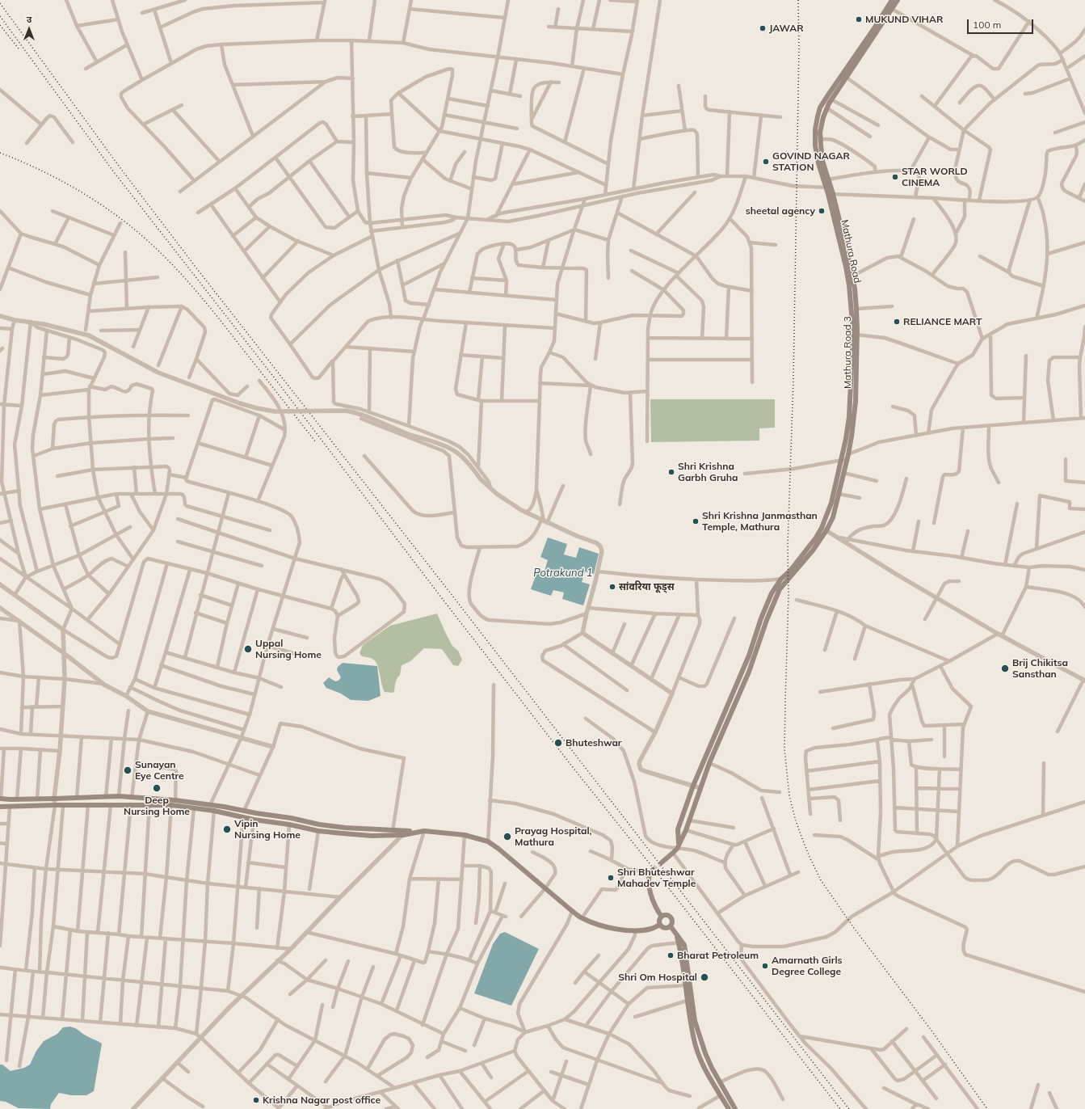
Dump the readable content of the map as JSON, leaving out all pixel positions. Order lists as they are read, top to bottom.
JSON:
{
  "streets": {
    "main road": ["Mathura Road", "Mathura Road 3"]
  },
  "crossings": [
    ["Mathura Road", "Mathura Road 3"]
  ],
  "water": ["Potrakund 1"],
  "places": [
    "MUKUND VIHAR",
    "JAWAR",
    "GOVIND NAGAR STATION",
    "STAR WORLD CINEMA",
    "sheetal agency",
    "RELIANCE MART",
    "Shri Krishna Garbh Gruha",
    "Shri Krishna Janmasthan Temple, Mathura",
    "सांवरिया फूड्स",
    "Uppal Nursing Home",
    "Brij Chikitsa Sansthan",
    "Bhuteshwar",
    "Sunayan Eye Centre",
    "Deep Nursing Home",
    "Vipin Nursing Home",
    "Prayag Hospital, Mathura",
    "Shri Bhuteshwar Mahadev Temple",
    "Bharat Petroleum",
    "Amarnath Girls Degree College",
    "Shri Om Hospital",
    "Krishna Nagar post office"
  ],
  "scale_bar": "100 m",
  "north": "top"
}
